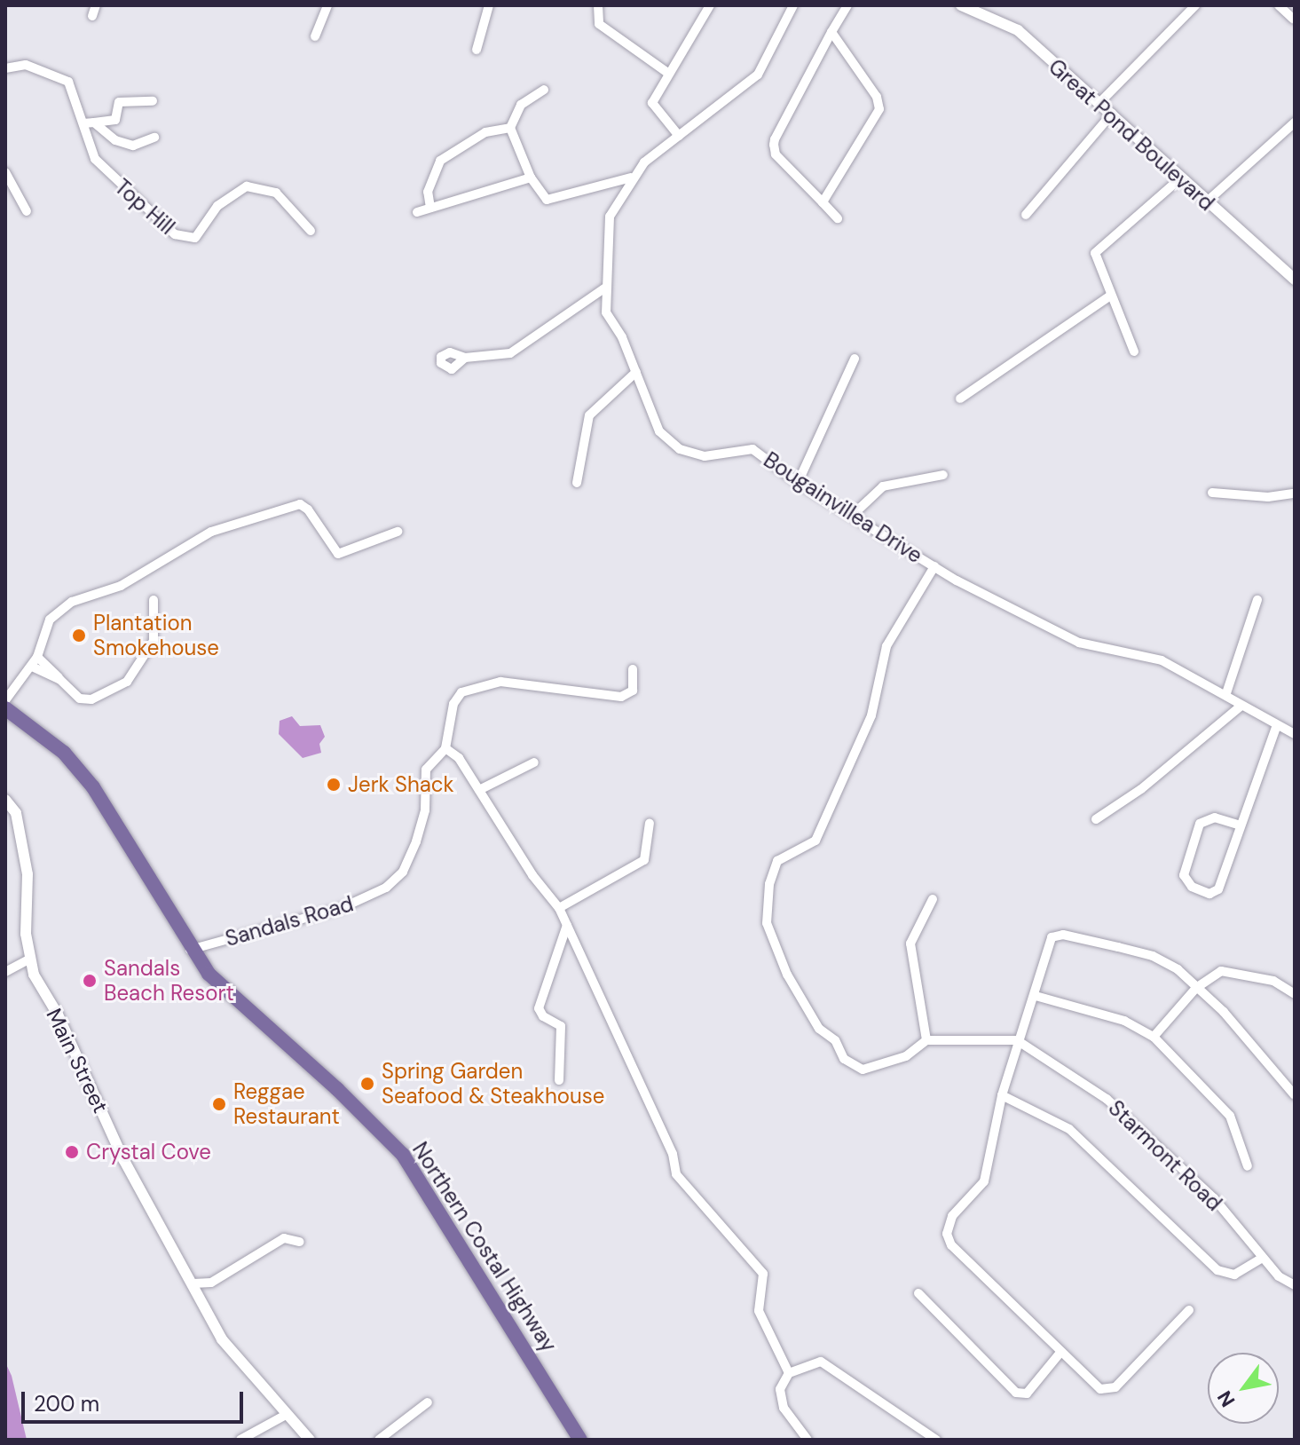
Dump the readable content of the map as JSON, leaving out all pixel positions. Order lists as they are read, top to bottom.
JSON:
{
  "streets": {
    "main road": ["Northern Costal Highway"],
    "street": [
      "Great Pond Boulevard",
      "Top Hill",
      "Bougainvillea Drive",
      "Sandals Road",
      "Main Street",
      "Starmont Road"
    ]
  },
  "crossings": [
    ["Sandals Road", "Northern Costal Highway"]
  ],
  "places": [
    "Plantation Smokehouse",
    "Jerk Shack",
    "Sandals Beach Resort",
    "Spring Garden Seafood & Steakhouse",
    "Reggae Restaurant",
    "Crystal Cove"
  ],
  "scale_bar": "200 m",
  "north": "bottom left"
}
